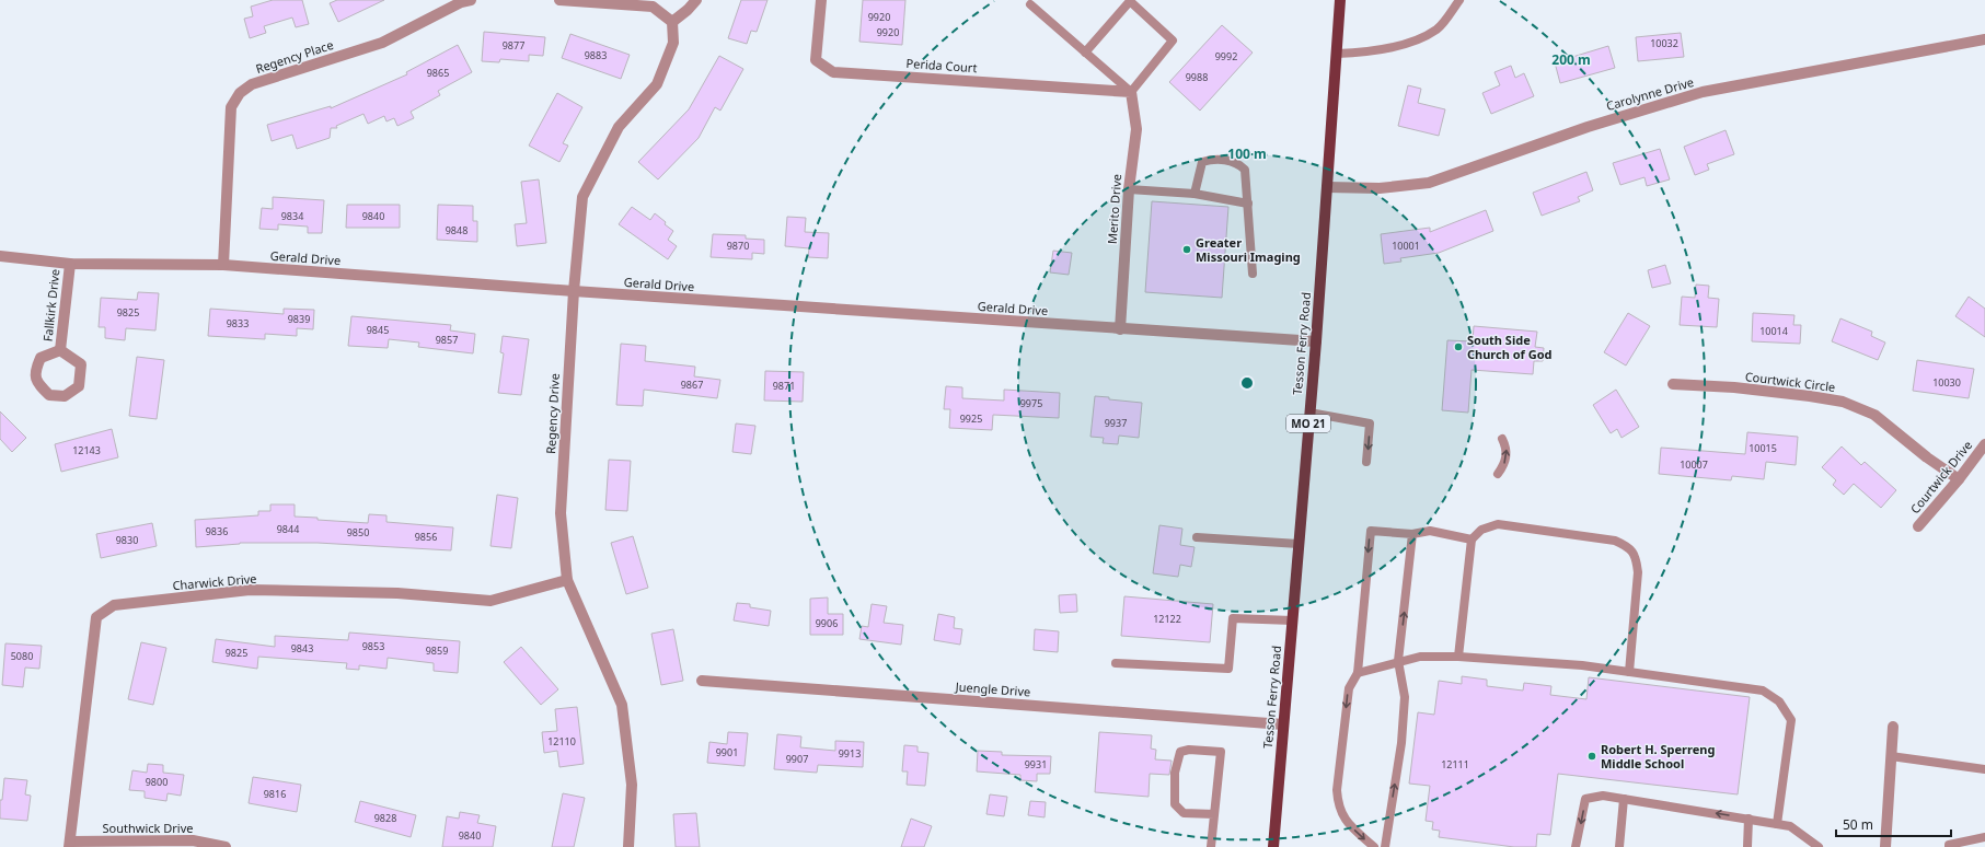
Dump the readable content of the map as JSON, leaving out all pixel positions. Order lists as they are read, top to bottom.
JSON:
{
  "streets": {
    "main road": ["Tesson Ferry Road", "MO 21"],
    "street": [
      "Regency Place",
      "Perida Court",
      "Carolynne Drive",
      "Merito Drive",
      "Gerald Drive",
      "Fallkirk Drive",
      "Courtwick Circle",
      "Regency Drive",
      "Courtwick Drive",
      "Charwick Drive",
      "Juengle Drive",
      "Southwick Drive"
    ]
  },
  "crossings": [
    ["Regency Place", "Gerald Drive"],
    ["Perida Court", "Merito Drive"],
    ["Carolynne Drive", "Tesson Ferry Road"],
    ["Merito Drive", "Gerald Drive"],
    ["Gerald Drive", "Fallkirk Drive"],
    ["Gerald Drive", "Tesson Ferry Road"],
    ["Gerald Drive", "Regency Drive"],
    ["Tesson Ferry Road", "Juengle Drive"],
    ["Courtwick Circle", "Courtwick Drive"],
    ["Regency Drive", "Charwick Drive"],
    ["Charwick Drive", "Southwick Drive"]
  ],
  "places": ["Greater Missouri Imaging", "South Side Church of God", "Robert H. Sperreng Middle School"],
  "house_numbers": [
    "9920",
    "9920",
    "10032",
    "9877",
    "9883",
    "9992",
    "9865",
    "9988",
    "9834",
    "9840",
    "9848",
    "9870",
    "10001",
    "9825",
    "9839",
    "9833",
    "9845",
    "10014",
    "9857",
    "10030",
    "9867",
    "9871",
    "9975",
    "9925",
    "9937",
    "10015",
    "12143",
    "10007",
    "9844",
    "9836",
    "9850",
    "9856",
    "9830",
    "12122",
    "9906",
    "9853",
    "9843",
    "9859",
    "9825",
    "5080",
    "12110",
    "9901",
    "9913",
    "9907",
    "9931",
    "12111",
    "9800",
    "9816",
    "9828",
    "9840"
  ],
  "scale_bar": "50 m",
  "rings": ["200 m", "100 m"]
}
